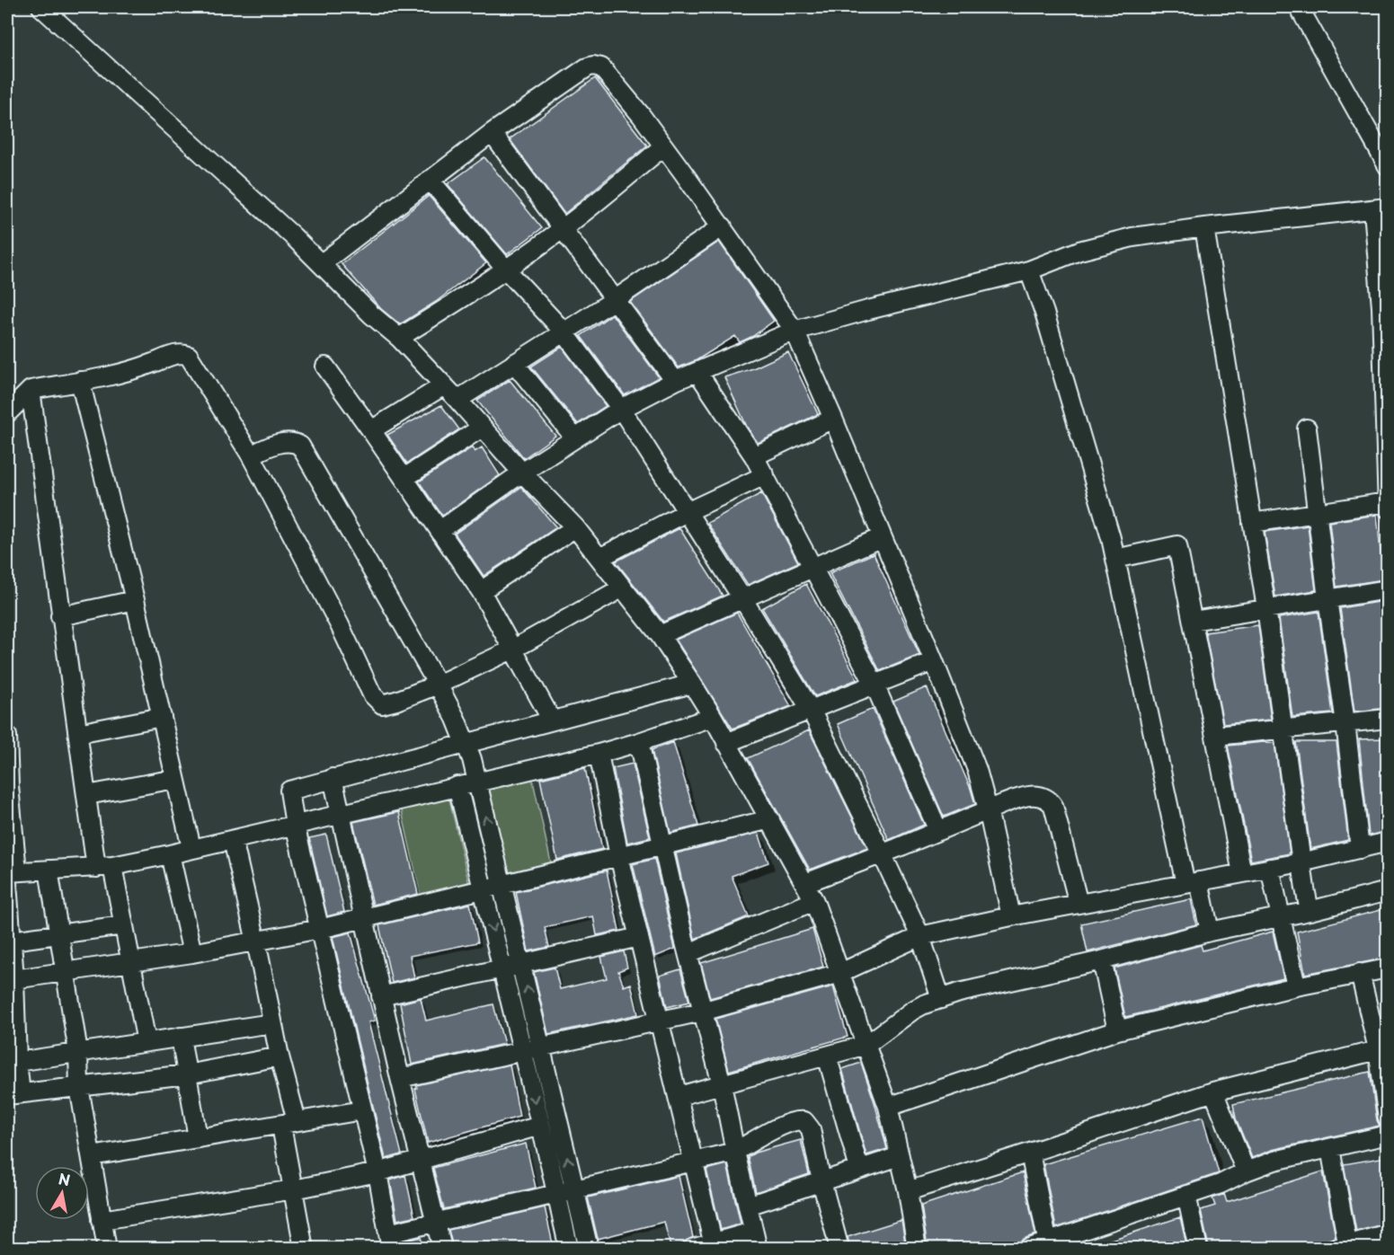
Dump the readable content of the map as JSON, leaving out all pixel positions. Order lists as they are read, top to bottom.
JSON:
{
  "north": "top"
}
